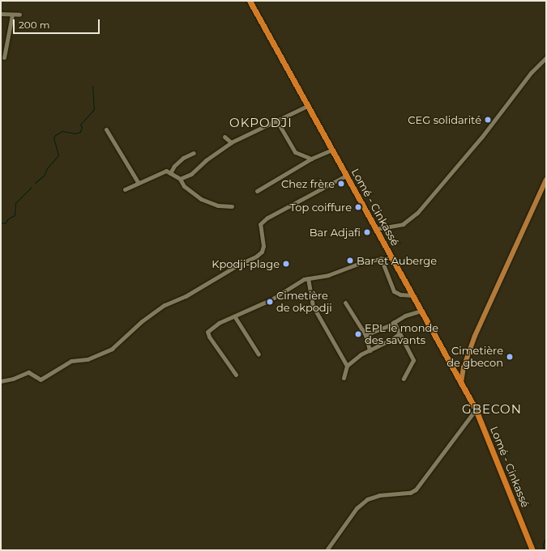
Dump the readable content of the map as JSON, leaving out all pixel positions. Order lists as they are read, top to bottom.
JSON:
{
  "streets": {
    "highway": ["Lomé - Cinkassé"]
  },
  "districts": ["OKPODJI", "GBECON"],
  "places": [
    "CEG solidarité",
    "Chez frère",
    "Top coiffure",
    "Bar Adjafi",
    "Bar et Auberge",
    "Kpodji-plage",
    "Cimetière de okpodji",
    "EPL le monde des savants",
    "Cimetière de gbecon"
  ],
  "scale_bar": "200 m"
}
